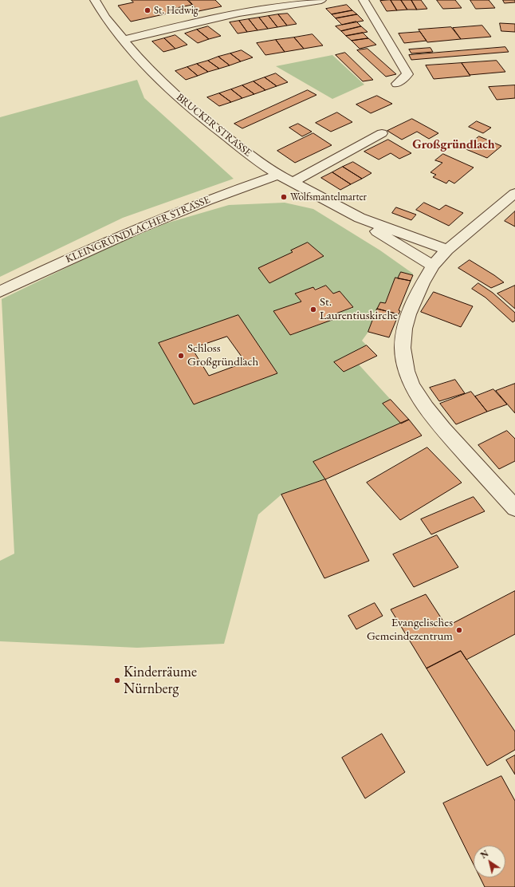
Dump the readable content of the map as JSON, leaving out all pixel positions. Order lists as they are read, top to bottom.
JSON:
{
  "streets": {
    "street": ["BRUCKER STRASSE", "KLEINGRÜNDLACHER STRASSE"]
  },
  "crossings": [
    ["BRUCKER STRASSE", "KLEINGRÜNDLACHER STRASSE"]
  ],
  "districts": ["Großgründlach"],
  "places": [
    "St. Hedwig",
    "Wolfsmantelmarter",
    "St. Laurentiuskirche",
    "Schloss Großgründlach",
    "Evangelisches Gemeindezentrum",
    "Kinderräume Nürnberg"
  ],
  "north": "top left"
}
